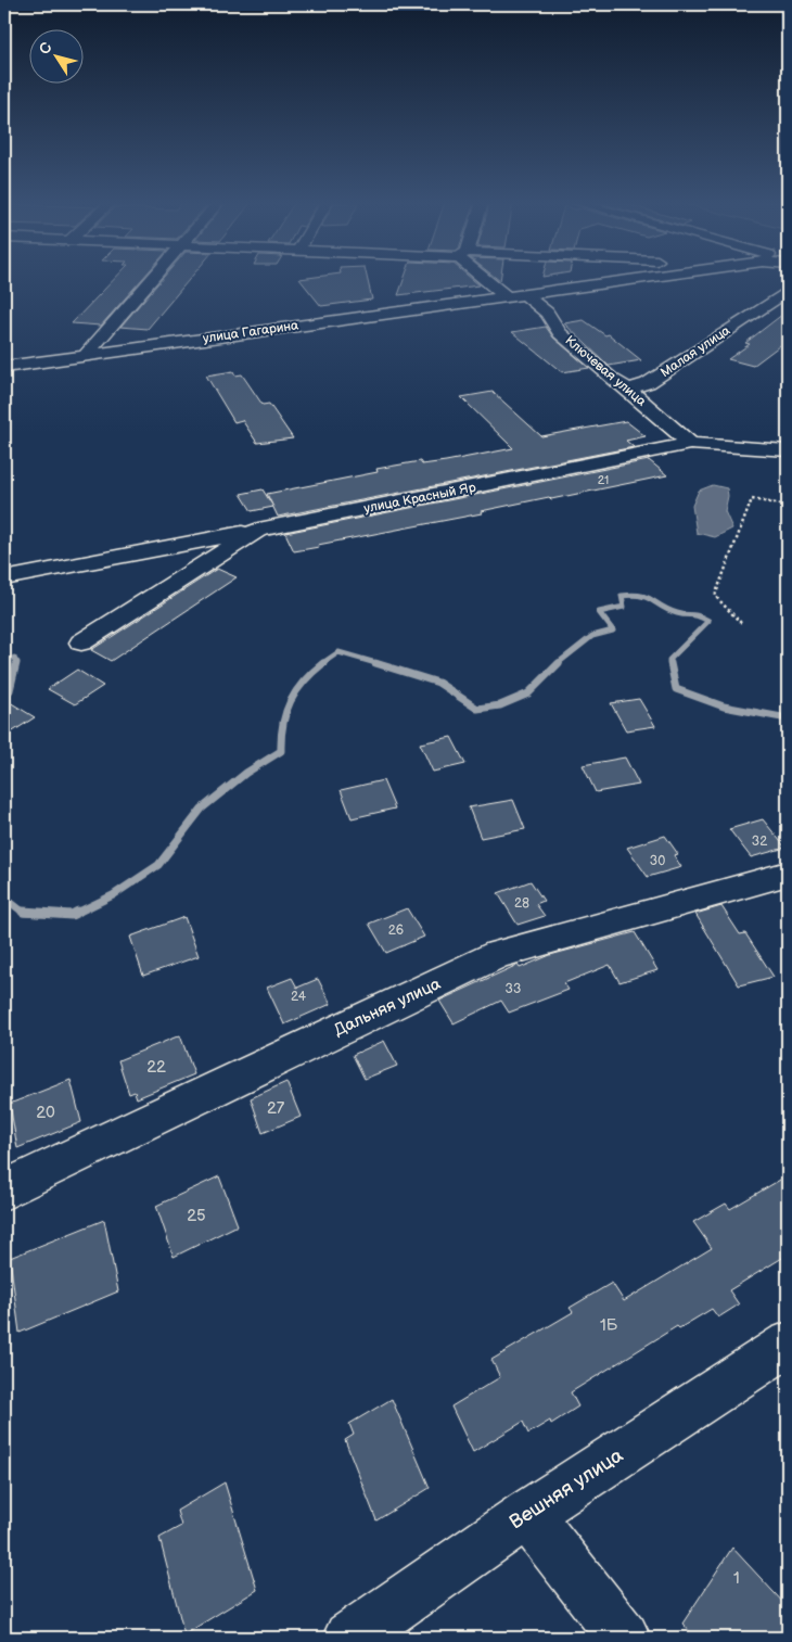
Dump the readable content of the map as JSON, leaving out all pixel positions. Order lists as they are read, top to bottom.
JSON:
{
  "streets": {
    "street": [
      "улица Гагарина",
      "Малая улица",
      "Ключевая улица",
      "улица Красный Яр",
      "Дальняя улица",
      "Вешняя улица"
    ]
  },
  "crossings": [
    ["улица Гагарина", "Ключевая улица"],
    ["Малая улица", "Ключевая улица"],
    ["Ключевая улица", "улица Красный Яр"]
  ],
  "house_numbers": [
    "21",
    "32",
    "30",
    "28",
    "26",
    "33",
    "24",
    "22",
    "27",
    "20",
    "25",
    "1Б",
    "1"
  ],
  "north": "top left"
}
